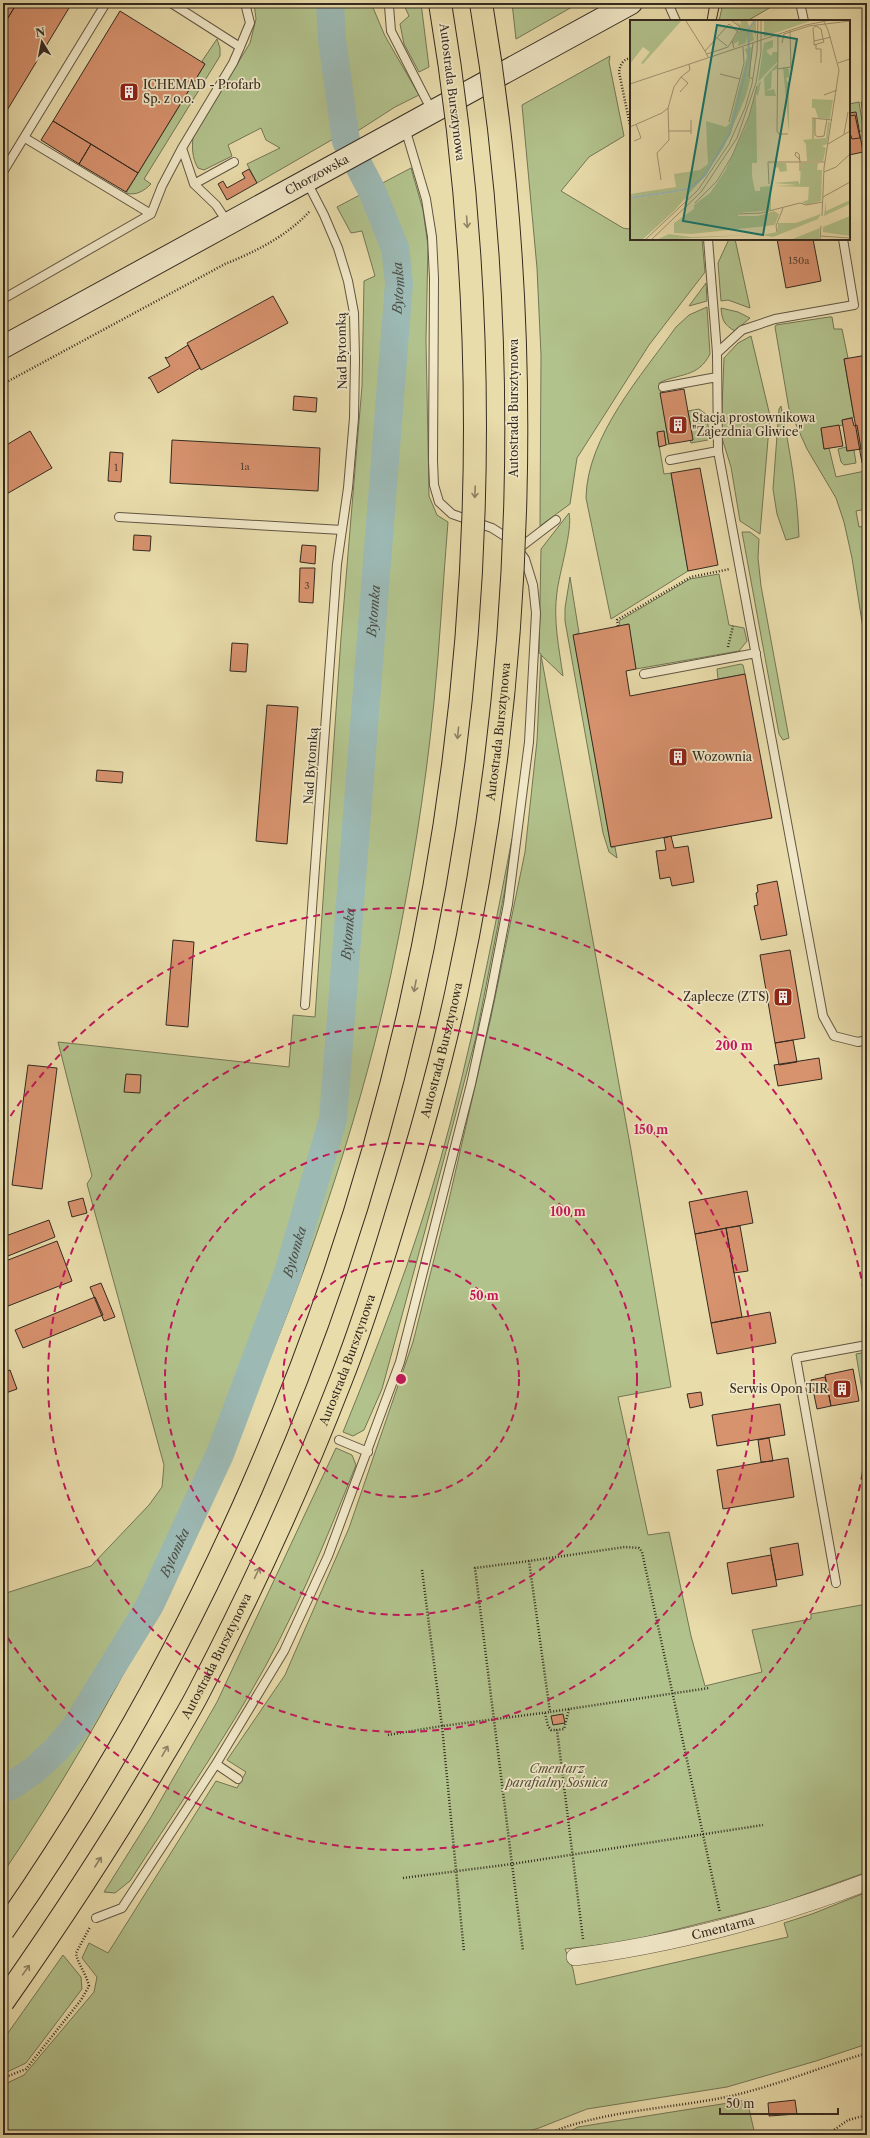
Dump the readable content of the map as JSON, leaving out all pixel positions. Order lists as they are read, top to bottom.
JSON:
{
  "streets": {
    "highway": ["Autostrada Bursztynowa"],
    "main road": ["Chorzowska"],
    "street": ["Cmentarna"],
    "lane": ["Nad Bytomką"]
  },
  "crossings": [
    ["Chorzowska", "Nad Bytomką"]
  ],
  "water": ["Bytomka"],
  "parks": ["Cmentarz parafialny Sośnica"],
  "places": {
    "building": [
      "ICHEMAD - Profarb Sp. z o.o.",
      "Stacja prostownikowa \"Zajezdnia Gliwice\"",
      "Wozownia",
      "Zaplecze (ZTS)",
      "Serwis Opon TIR"
    ]
  },
  "house_numbers": [
    "150a",
    "1a",
    "1",
    "3"
  ],
  "scale_bar": "50 m",
  "north": "top",
  "rings": [
    "200 m",
    "150 m",
    "100 m",
    "50 m"
  ]
}
